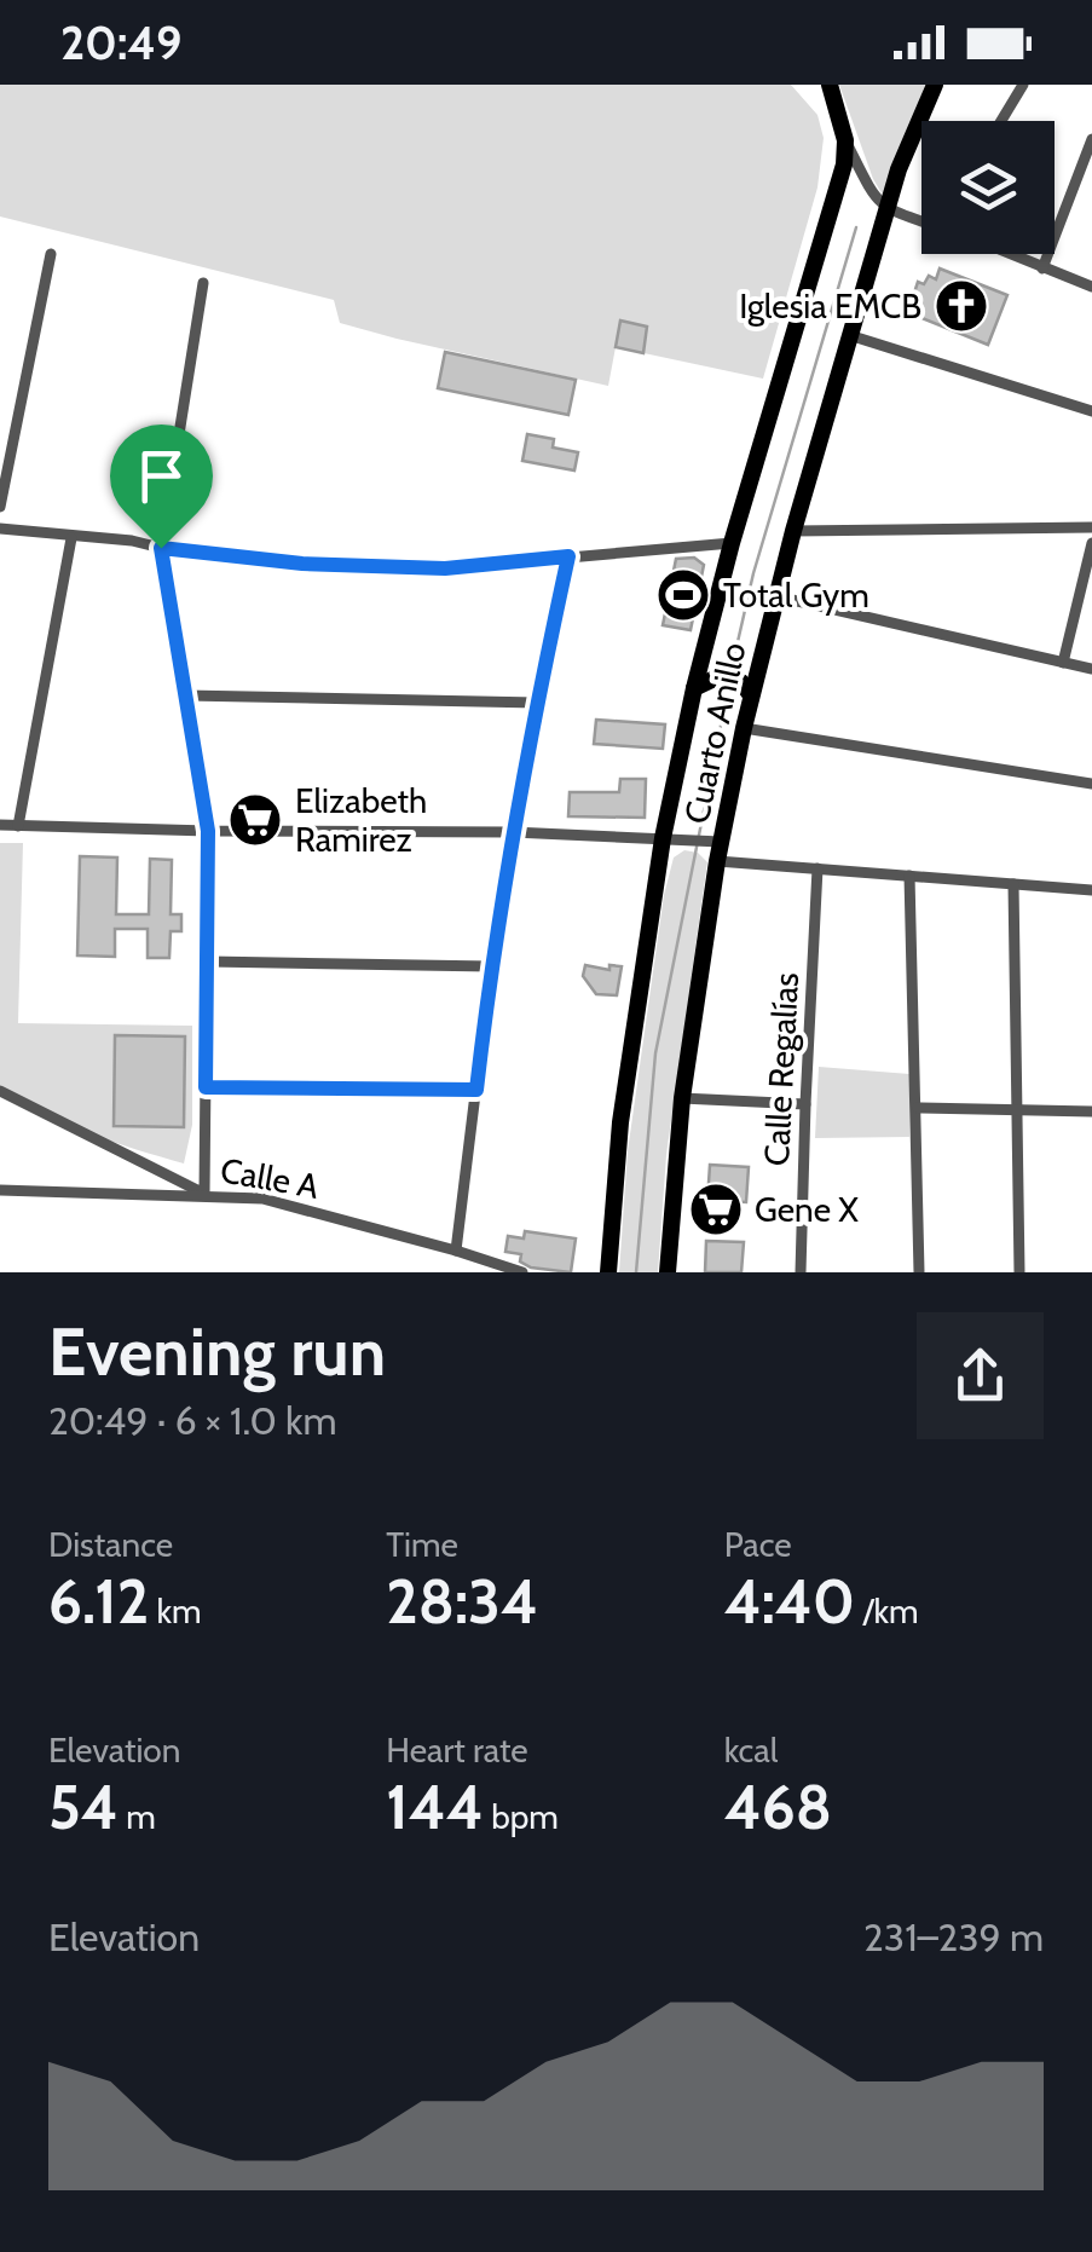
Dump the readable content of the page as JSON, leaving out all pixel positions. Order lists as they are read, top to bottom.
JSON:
{
  "streets": {
    "highway": ["Cuarto Anillo"],
    "street": ["Calle Regalías", "Calle A"]
  },
  "places": {
    "church": ["Iglesia EMCB"],
    "sports": ["Total Gym"],
    "supermarket": ["Elizabeth Ramirez", "Gene X"]
  },
  "page": {
    "status": "20:49",
    "heading": ["Evening run", "20:49 · 6 × 1.0 km"],
    "stats": [
      ["Distance", "6.12 km"],
      ["Time", "28:34"],
      ["Pace", "4:40 /km"],
      ["Elevation", "54 m"],
      ["Heart rate", "144 bpm"],
      ["kcal", "468"]
    ],
    "chart": ["Elevation", "231–239 m"]
  }
}
